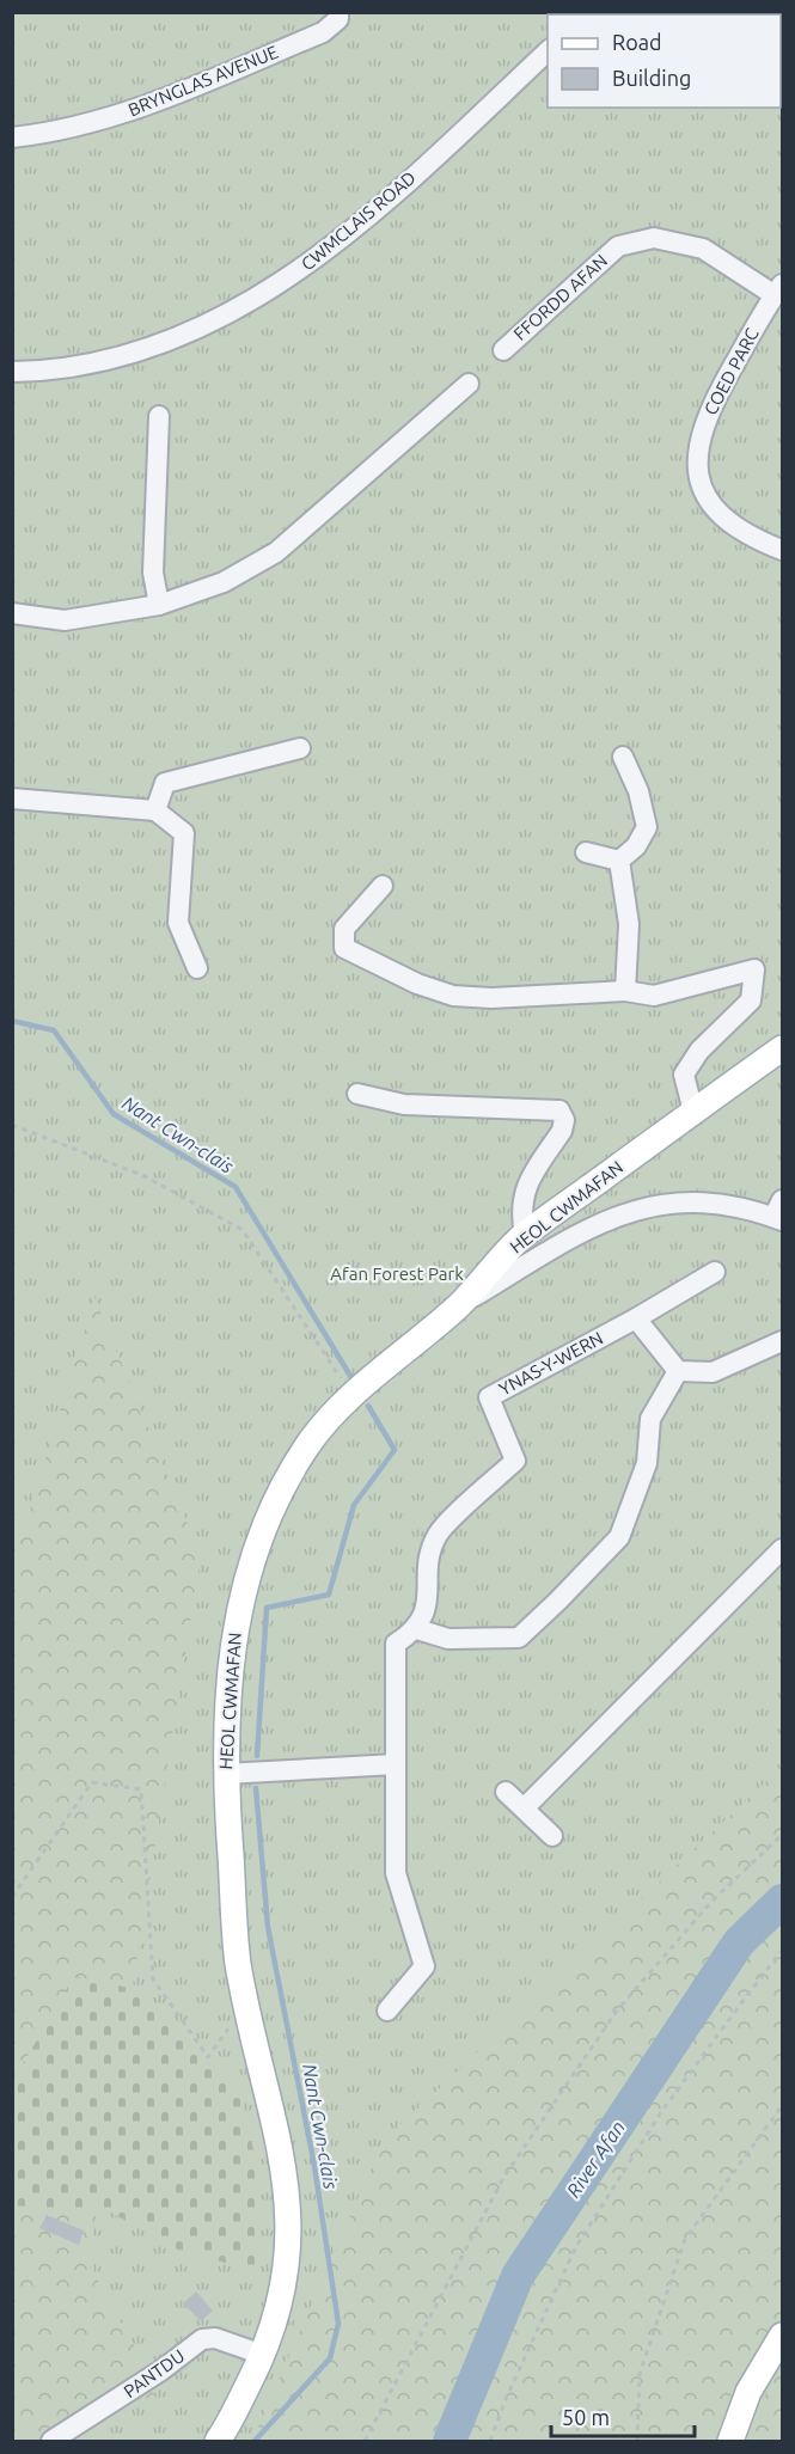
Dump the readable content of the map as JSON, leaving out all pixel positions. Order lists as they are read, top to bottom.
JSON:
{
  "streets": {
    "main road": ["HEOL CWMAFAN"],
    "street": [
      "BRYNGLAS AVENUE",
      "CWMCLAIS ROAD",
      "FFORDD AFAN",
      "COED PARC",
      "YNAS-Y-WERN",
      "PANTDU"
    ]
  },
  "crossings": [
    ["FFORDD AFAN", "COED PARC"],
    ["HEOL CWMAFAN", "PANTDU"]
  ],
  "water": ["Nant Cwn-clais", "River Afan"],
  "parks": ["Afan Forest Park"],
  "legend": ["Road", "Building"],
  "scale_bar": "50 m"
}
